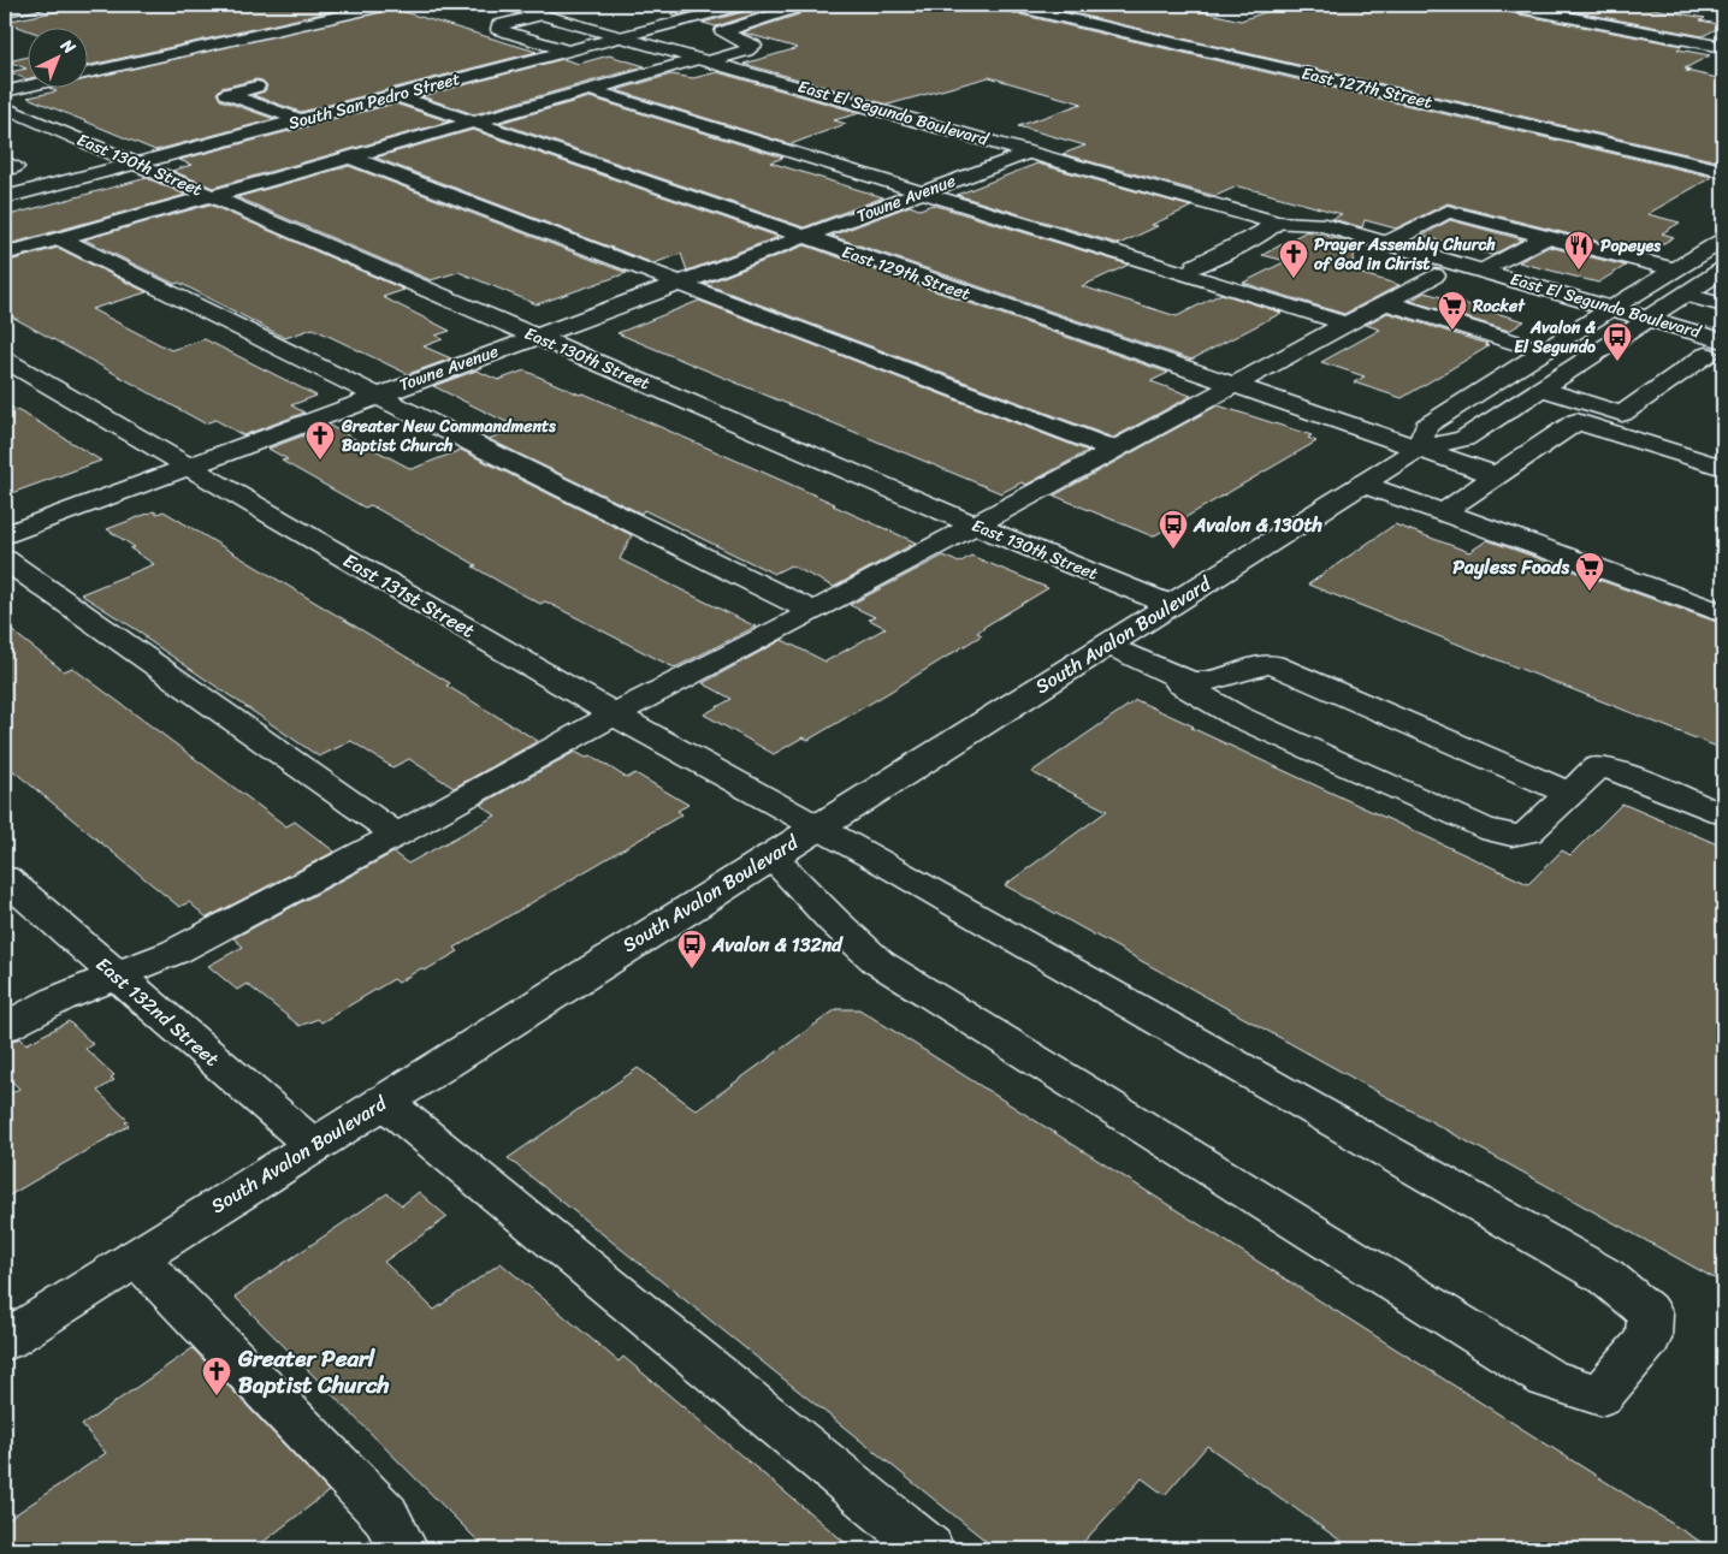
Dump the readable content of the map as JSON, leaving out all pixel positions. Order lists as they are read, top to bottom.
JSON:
{
  "streets": {
    "street": [
      "East 127th Street",
      "South San Pedro Street",
      "East El Segundo Boulevard",
      "East 130th Street",
      "Towne Avenue",
      "East 129th Street",
      "East 131st Street",
      "South Avalon Boulevard",
      "East 132nd Street"
    ]
  },
  "crossings": [
    ["South San Pedro Street", "East El Segundo Boulevard"],
    ["South San Pedro Street", "East 130th Street"],
    ["South San Pedro Street", "East 129th Street"],
    ["East El Segundo Boulevard", "Towne Avenue"],
    ["East El Segundo Boulevard", "South Avalon Boulevard"],
    ["East 130th Street", "Towne Avenue"],
    ["East 130th Street", "South Avalon Boulevard"],
    ["Towne Avenue", "East 129th Street"],
    ["Towne Avenue", "East 131st Street"],
    ["East 129th Street", "South Avalon Boulevard"],
    ["East 131st Street", "South Avalon Boulevard"],
    ["South Avalon Boulevard", "East 132nd Street"]
  ],
  "places": {
    "restaurant": ["Popeyes"],
    "church": ["Prayer Assembly Church of God in Christ", "Greater New Commandments Baptist Church", "Greater Pearl Baptist Church"],
    "supermarket": ["Rocket", "Payless Foods"],
    "bus stop": ["Avalon & El Segundo", "Avalon & 130th", "Avalon & 132nd"]
  },
  "north": "top right"
}
